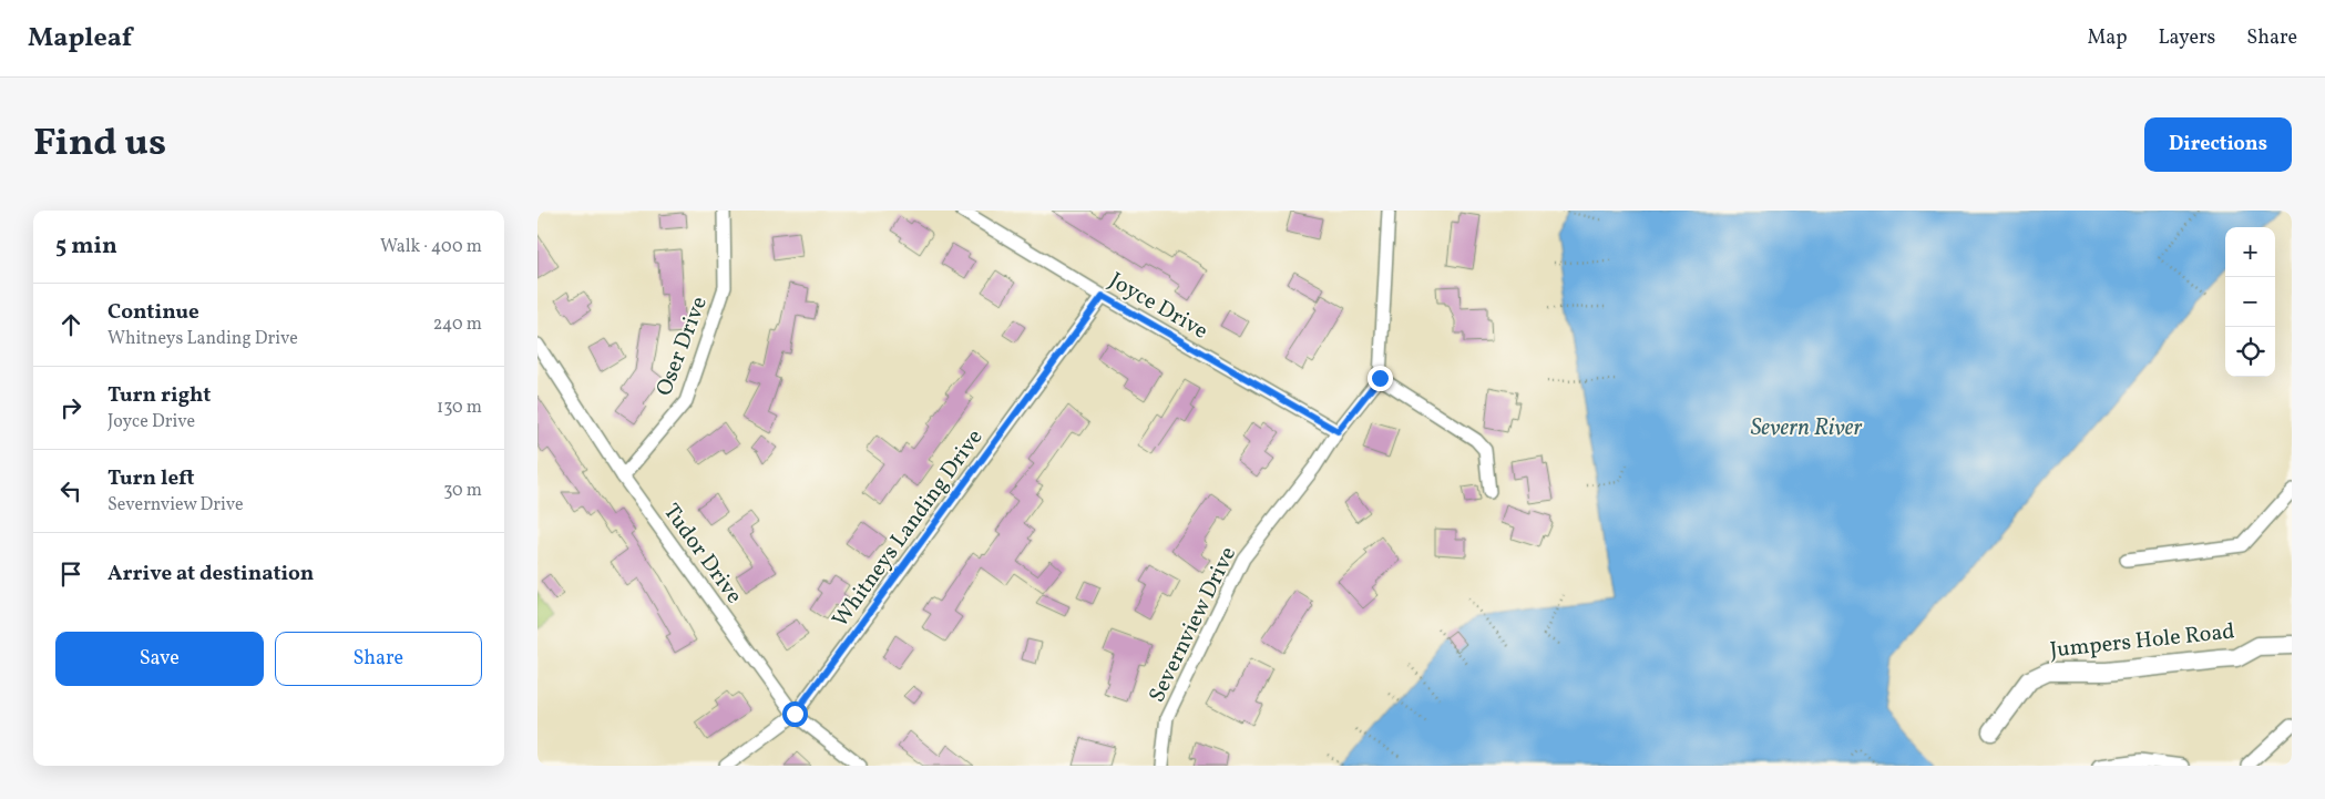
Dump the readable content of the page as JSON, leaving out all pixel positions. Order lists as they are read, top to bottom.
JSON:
{
  "streets": {
    "street": [
      "Joyce Drive",
      "Oser Drive",
      "Whitneys Landing Drive",
      "Tudor Drive",
      "Severnview Drive",
      "Jumpers Hole Road"
    ]
  },
  "crossings": [
    ["Joyce Drive", "Whitneys Landing Drive"],
    ["Joyce Drive", "Severnview Drive"],
    ["Oser Drive", "Tudor Drive"],
    ["Whitneys Landing Drive", "Tudor Drive"]
  ],
  "water": ["Severn River"],
  "page": {
    "header": "Mapleaf",
    "nav": ["Map", "Layers", "Share"],
    "title": "Find us",
    "buttons": [
      "Directions",
      ["Save", "Share"]
    ],
    "heading": ["5 min", "Walk · 400 m"],
    "map_buttons": ["+", "−"],
    "list": [
      ["Continue", "Whitneys Landing Drive", "240 m"],
      ["Turn right", "Joyce Drive", "130 m"],
      ["Turn left", "Severnview Drive", "30 m"],
      "Arrive at destination"
    ]
  }
}
